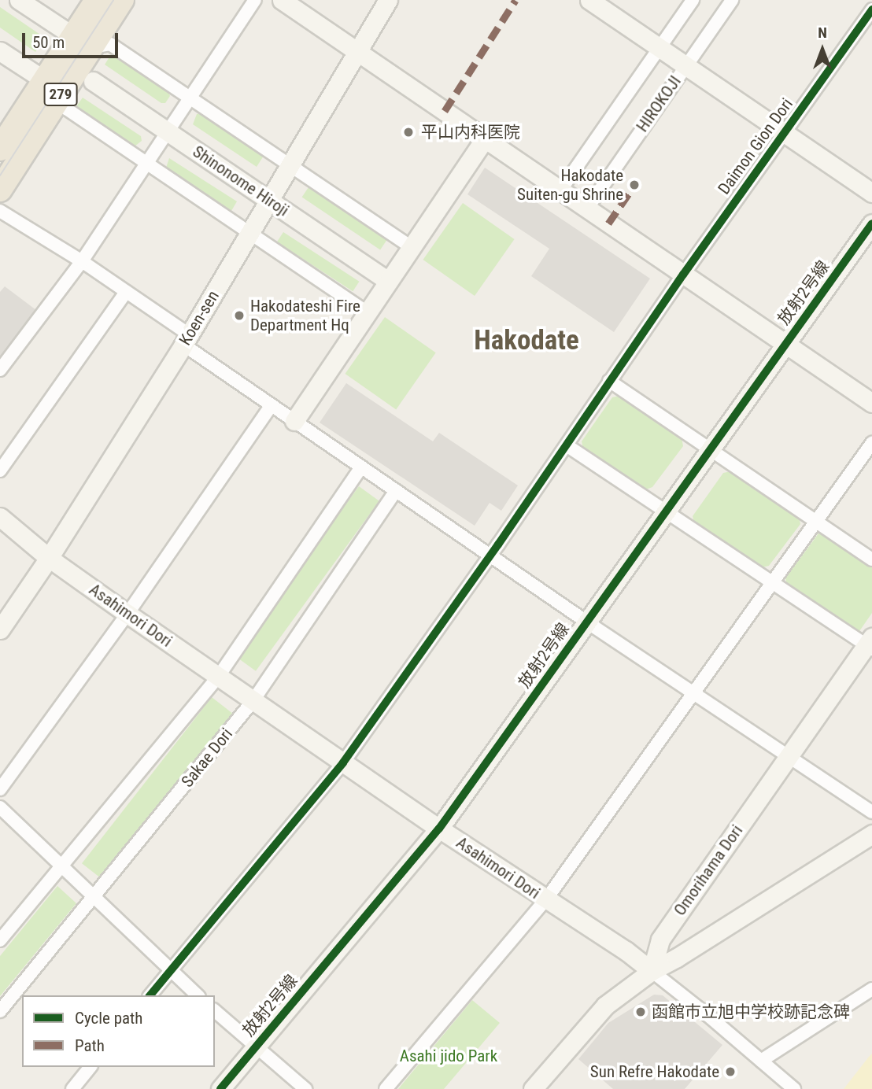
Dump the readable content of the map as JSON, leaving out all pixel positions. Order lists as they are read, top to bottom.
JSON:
{
  "streets": {
    "highway": ["279"],
    "street": [
      "HIROKOJI",
      "Daimon Gion Dori",
      "Shinonome Hiroji",
      "放射2号線",
      "Koen-sen",
      "Asahimori Dori",
      "Sakae Dori",
      "Omorihama Dori"
    ]
  },
  "crossings": [
    ["Daimon Gion Dori", "Asahimori Dori"],
    ["Shinonome Hiroji", "Koen-sen"],
    ["放射2号線", "Asahimori Dori"],
    ["Koen-sen", "Asahimori Dori"],
    ["Asahimori Dori", "Sakae Dori"],
    ["Asahimori Dori", "Omorihama Dori"]
  ],
  "districts": ["Hakodate"],
  "parks": ["Asahi jido Park"],
  "places": [
    "平山内科医院",
    "Hakodate Suiten-gu Shrine",
    "Hakodateshi Fire Department Hq",
    "函館市立旭中学校跡記念碑",
    "Sun Refre Hakodate"
  ],
  "legend": ["Cycle path", "Path"],
  "scale_bar": "50 m",
  "north": "top"
}
